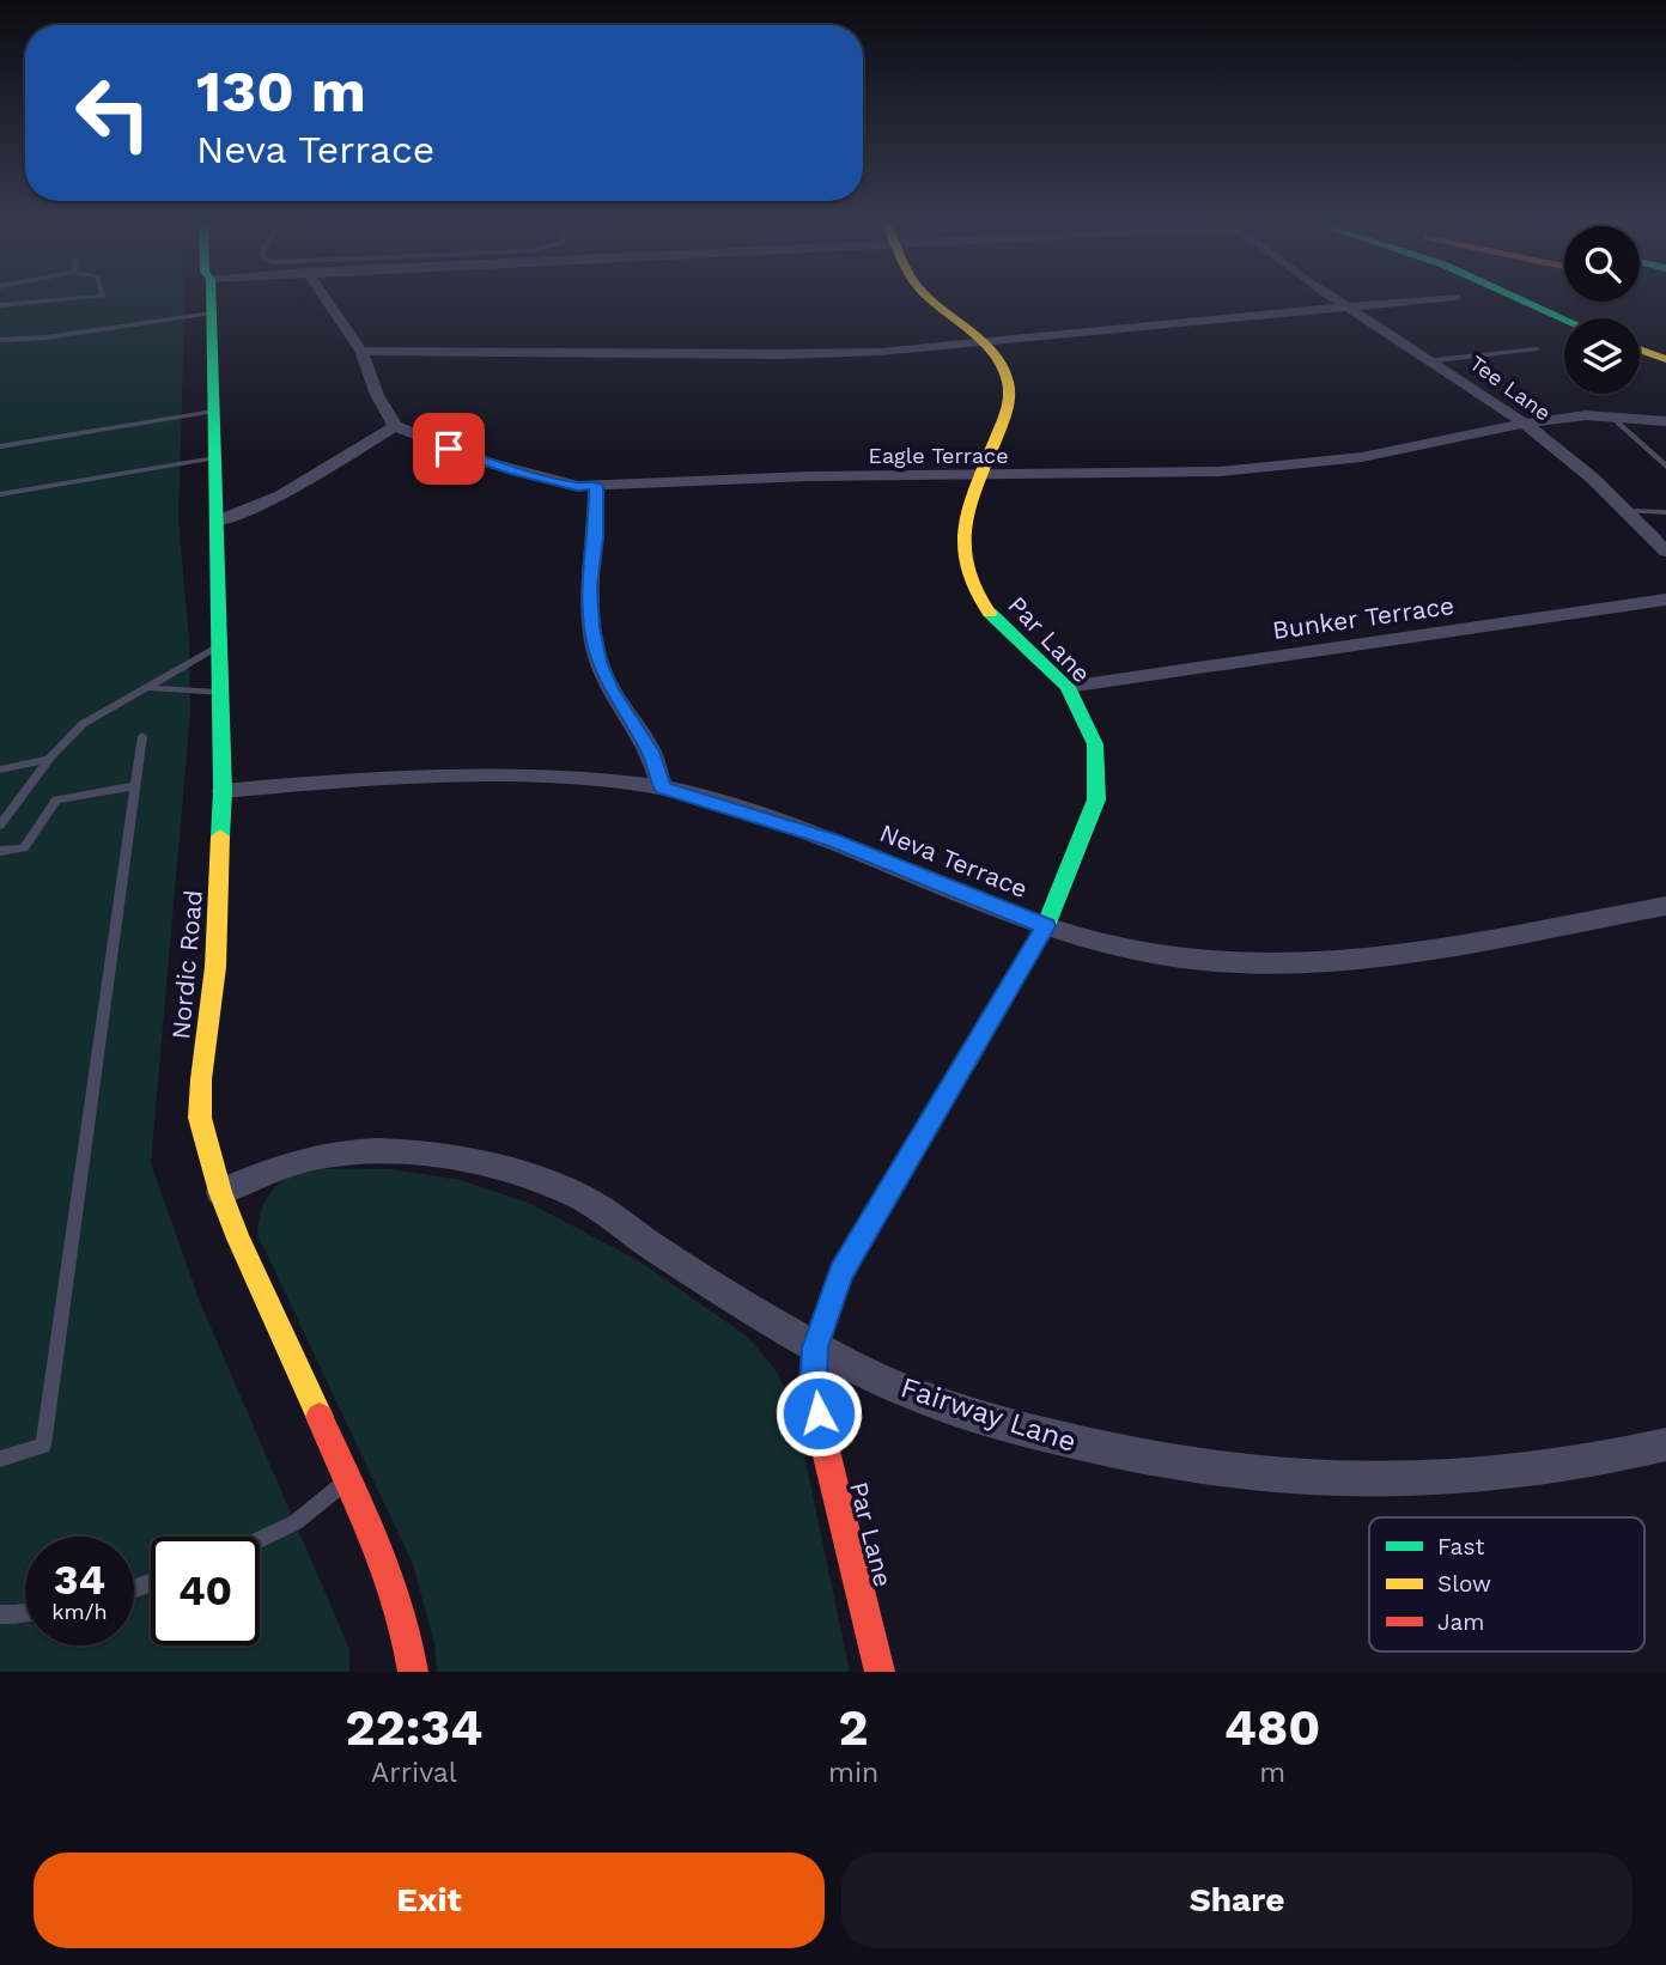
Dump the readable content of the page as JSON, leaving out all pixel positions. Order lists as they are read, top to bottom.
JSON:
{
  "streets": {
    "main road": ["Par Lane", "Nordic Road"],
    "street": [
      "Tee Lane",
      "Eagle Terrace",
      "Bunker Terrace",
      "Neva Terrace",
      "Fairway Lane"
    ]
  },
  "crossings": [
    ["Tee Lane", "Eagle Terrace"],
    ["Eagle Terrace", "Par Lane"],
    ["Bunker Terrace", "Par Lane"],
    ["Par Lane", "Neva Terrace"],
    ["Par Lane", "Fairway Lane"],
    ["Neva Terrace", "Nordic Road"],
    ["Nordic Road", "Fairway Lane"]
  ],
  "legend": ["Fast", "Slow", "Jam"],
  "page": {
    "turn": ["130 m", "Neva Terrace"],
    "speed": "34 km/h",
    "limit": "40",
    "eta": [
      "22:34",
      "Arrival",
      "2",
      "min",
      "480",
      "m"
    ],
    "buttons": ["Exit", "Share"]
  }
}
